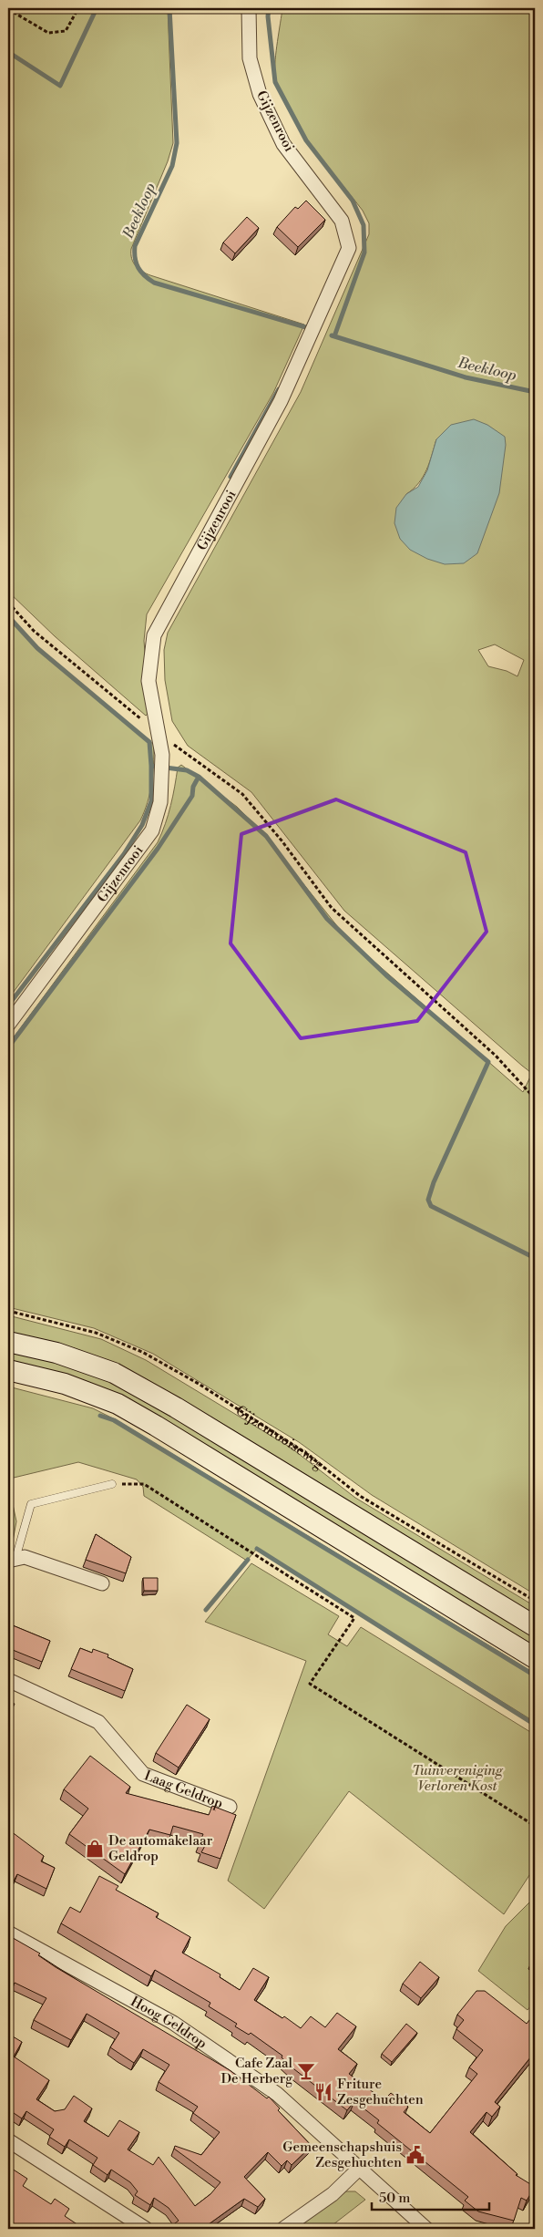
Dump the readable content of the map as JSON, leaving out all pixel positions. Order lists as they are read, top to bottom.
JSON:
{
  "streets": {
    "main road": ["Gijzenrooiseweg"],
    "street": ["Gijzenrooi", "Laag Geldrop", "Hoog Geldrop"]
  },
  "water": ["Beekloop"],
  "parks": ["Tuinvereniging Verloren Kost"],
  "places": {
    "shop": ["De automakelaar Geldrop"],
    "bar": ["Cafe Zaal De Herberg"],
    "restaurant": ["Friture Zesgehuchten"],
    "public building": ["Gemeenschapshuis Zesgehuchten"]
  },
  "scale_bar": "50 m"
}
